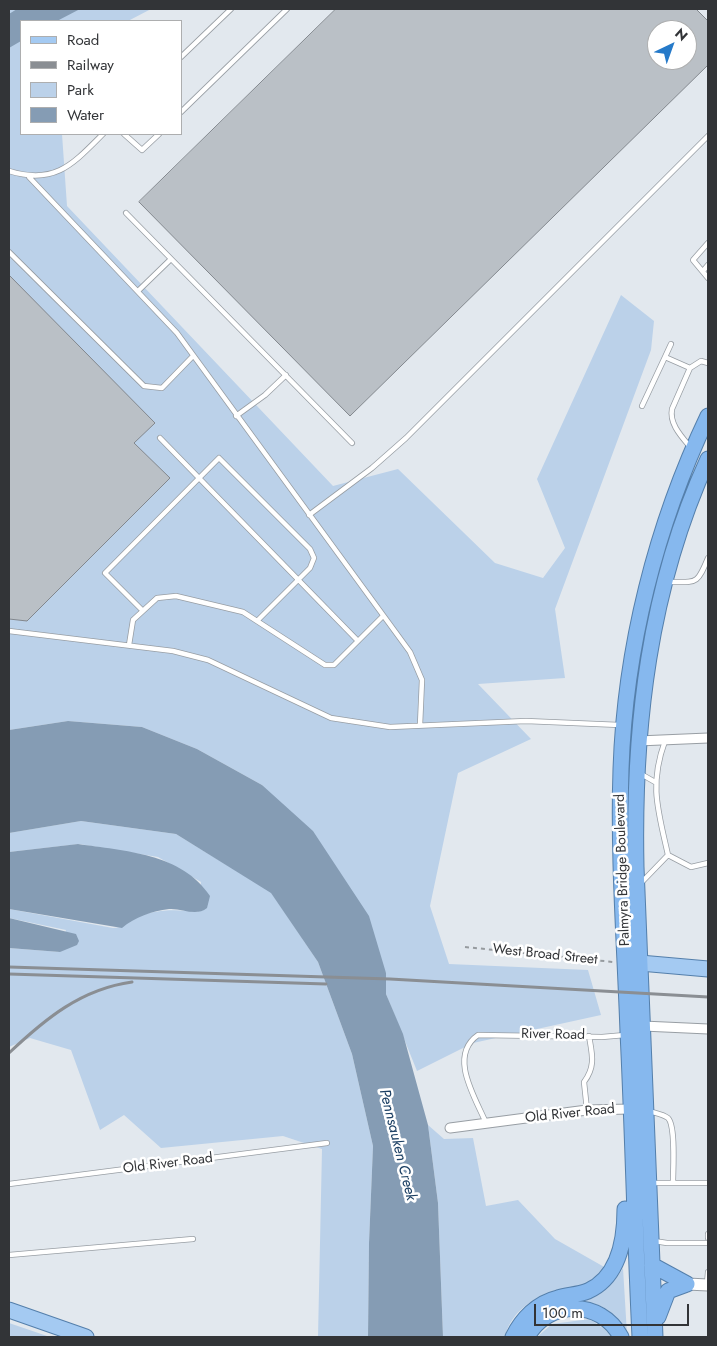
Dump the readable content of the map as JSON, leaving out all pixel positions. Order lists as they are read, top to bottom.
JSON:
{
  "streets": {
    "highway": ["Palmyra Bridge Boulevard"],
    "street": ["Old River Road"],
    "lane": ["River Road"],
    "path": ["West Broad Street"]
  },
  "crossings": [
    ["Palmyra Bridge Boulevard", "West Broad Street"],
    ["Palmyra Bridge Boulevard", "River Road"],
    ["Palmyra Bridge Boulevard", "Old River Road"],
    ["River Road", "Old River Road"]
  ],
  "water": ["Pennsauken Creek"],
  "legend": [
    "Road",
    "Railway",
    "Park",
    "Water"
  ],
  "scale_bar": "100 m",
  "north": "top right"
}
